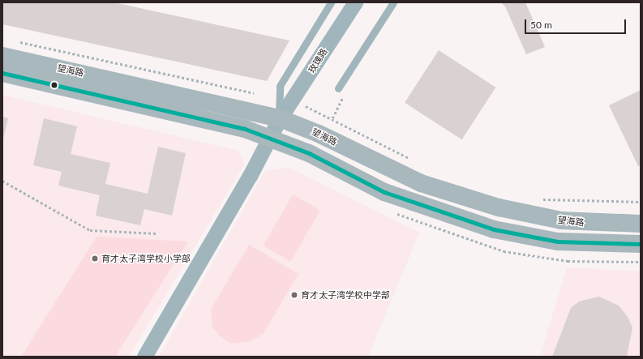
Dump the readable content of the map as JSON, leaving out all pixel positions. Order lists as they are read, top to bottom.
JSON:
{
  "streets": {
    "main road": ["望海路"],
    "street": ["玫瑰路"]
  },
  "crossings": [
    ["玫瑰路", "望海路"]
  ],
  "places": ["育才太子湾学校小学部", "育才太子湾学校中学部"],
  "scale_bar": "50 m"
}
